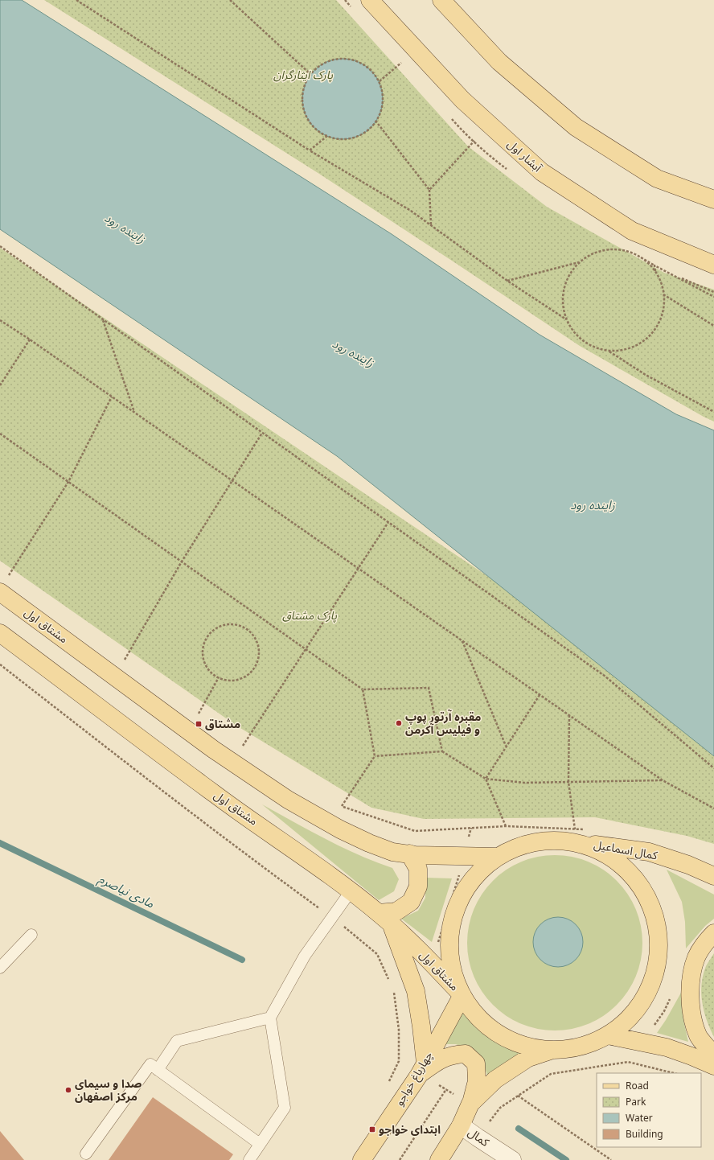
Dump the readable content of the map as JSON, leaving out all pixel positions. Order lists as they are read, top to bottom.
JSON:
{
  "streets": {
    "main road": [
      "آبشار اول",
      "مشتاق اول",
      "کمال اسماعیل",
      "چهارباغ خواجو"
    ],
    "street": ["کمال"]
  },
  "crossings": [
    ["مشتاق اول", "چهارباغ خواجو"]
  ],
  "water": ["زاینده رود", "مادی نیاصرم"],
  "parks": ["پارک ایثارگران", "پارک مشتاق"],
  "places": {
    "other": ["مقبره آرتور پوپ و فیلیس آکرمن", "صدا و سیمای مرکز اصفهان"],
    "transit": ["مشتاق", "ابتدای خواجو"]
  },
  "legend": [
    "Road",
    "Park",
    "Water",
    "Building"
  ]
}
